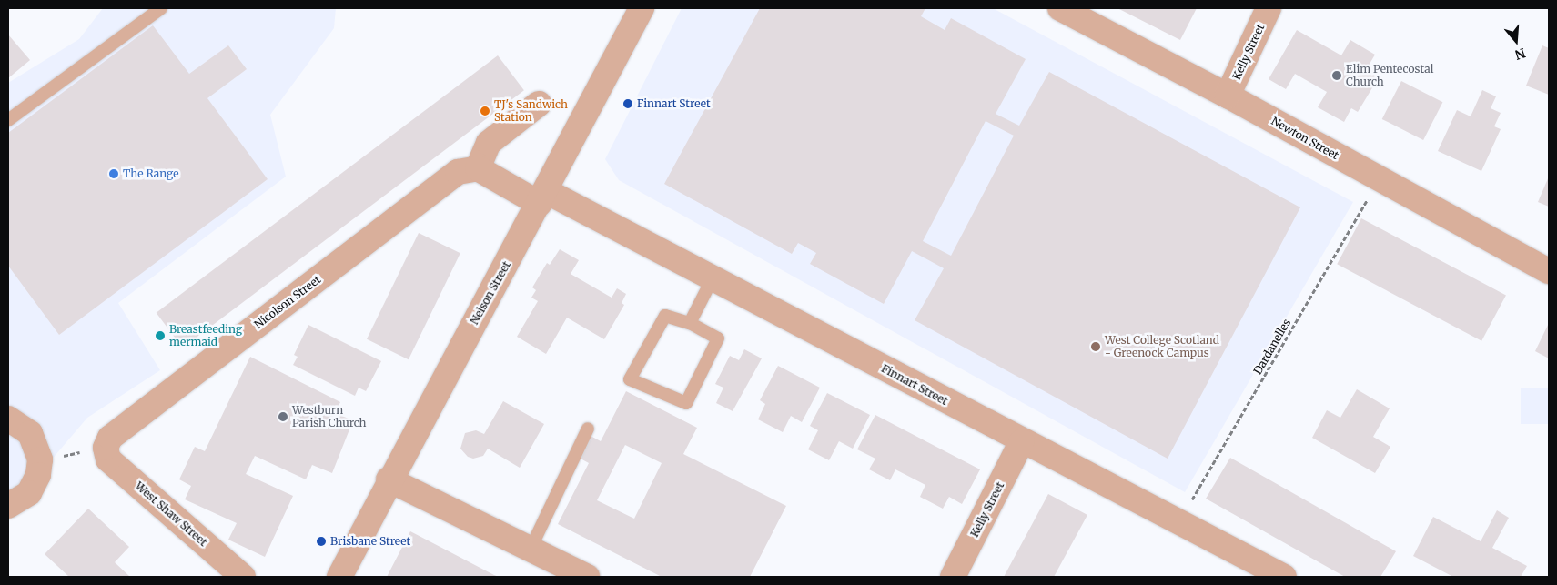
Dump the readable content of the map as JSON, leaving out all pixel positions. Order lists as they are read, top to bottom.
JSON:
{
  "streets": {
    "street": [
      "Kelly Street",
      "Newton Street",
      "Nelson Street",
      "Nicolson Street",
      "Finnart Street",
      "West Shaw Street"
    ],
    "path": ["Dardanelles"]
  },
  "crossings": [
    ["Kelly Street", "Newton Street"],
    ["Kelly Street", "Finnart Street"],
    ["Newton Street", "Dardanelles"],
    ["Nelson Street", "Finnart Street"],
    ["Nicolson Street", "West Shaw Street"],
    ["Dardanelles", "Finnart Street"]
  ],
  "places": [
    "Elim Pentecostal Church",
    "Finnart Street",
    "TJ's Sandwich Station",
    "The Range",
    "Breastfeeding mermaid",
    "West College Scotland - Greenock Campus",
    "Westburn Parish Church",
    "Brisbane Street"
  ],
  "north": "bottom"
}
